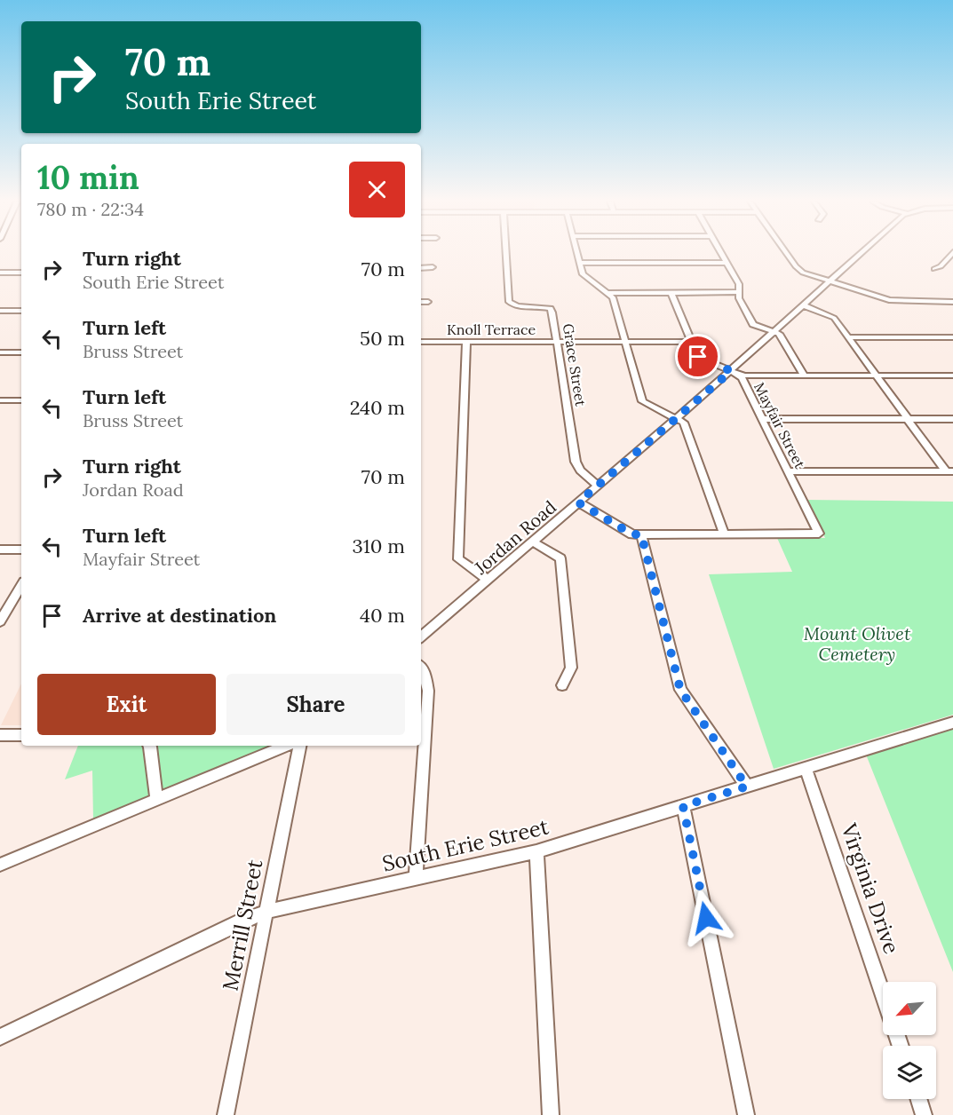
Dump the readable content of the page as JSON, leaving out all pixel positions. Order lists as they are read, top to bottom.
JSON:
{
  "streets": {
    "street": [
      "Knoll Terrace",
      "Grace Street",
      "Mayfair Street",
      "Jordan Road",
      "South Erie Street",
      "Virginia Drive",
      "Merrill Street"
    ]
  },
  "crossings": [
    ["Knoll Terrace", "Grace Street"],
    ["Knoll Terrace", "Mayfair Street"],
    ["Grace Street", "Jordan Road"],
    ["Mayfair Street", "Jordan Road"],
    ["South Erie Street", "Virginia Drive"],
    ["South Erie Street", "Merrill Street"]
  ],
  "parks": ["Mount Olivet Cemetery"],
  "north": "bottom left",
  "page": {
    "turn": ["70 m", "South Erie Street"],
    "heading": ["10 min", "780 m · 22:34"],
    "list": [
      {
        "name": "Turn right",
        "note": "South Erie Street",
        "value": "70 m"
      },
      {
        "name": "Turn left",
        "note": "Bruss Street",
        "value": "50 m"
      },
      {
        "name": "Turn left",
        "note": "Bruss Street",
        "value": "240 m"
      },
      {
        "name": "Turn right",
        "note": "Jordan Road",
        "value": "70 m"
      },
      {
        "name": "Turn left",
        "note": "Mayfair Street",
        "value": "310 m"
      },
      {
        "name": "Arrive at destination",
        "value": "40 m"
      }
    ],
    "buttons": ["Exit", "Share"]
  }
}
